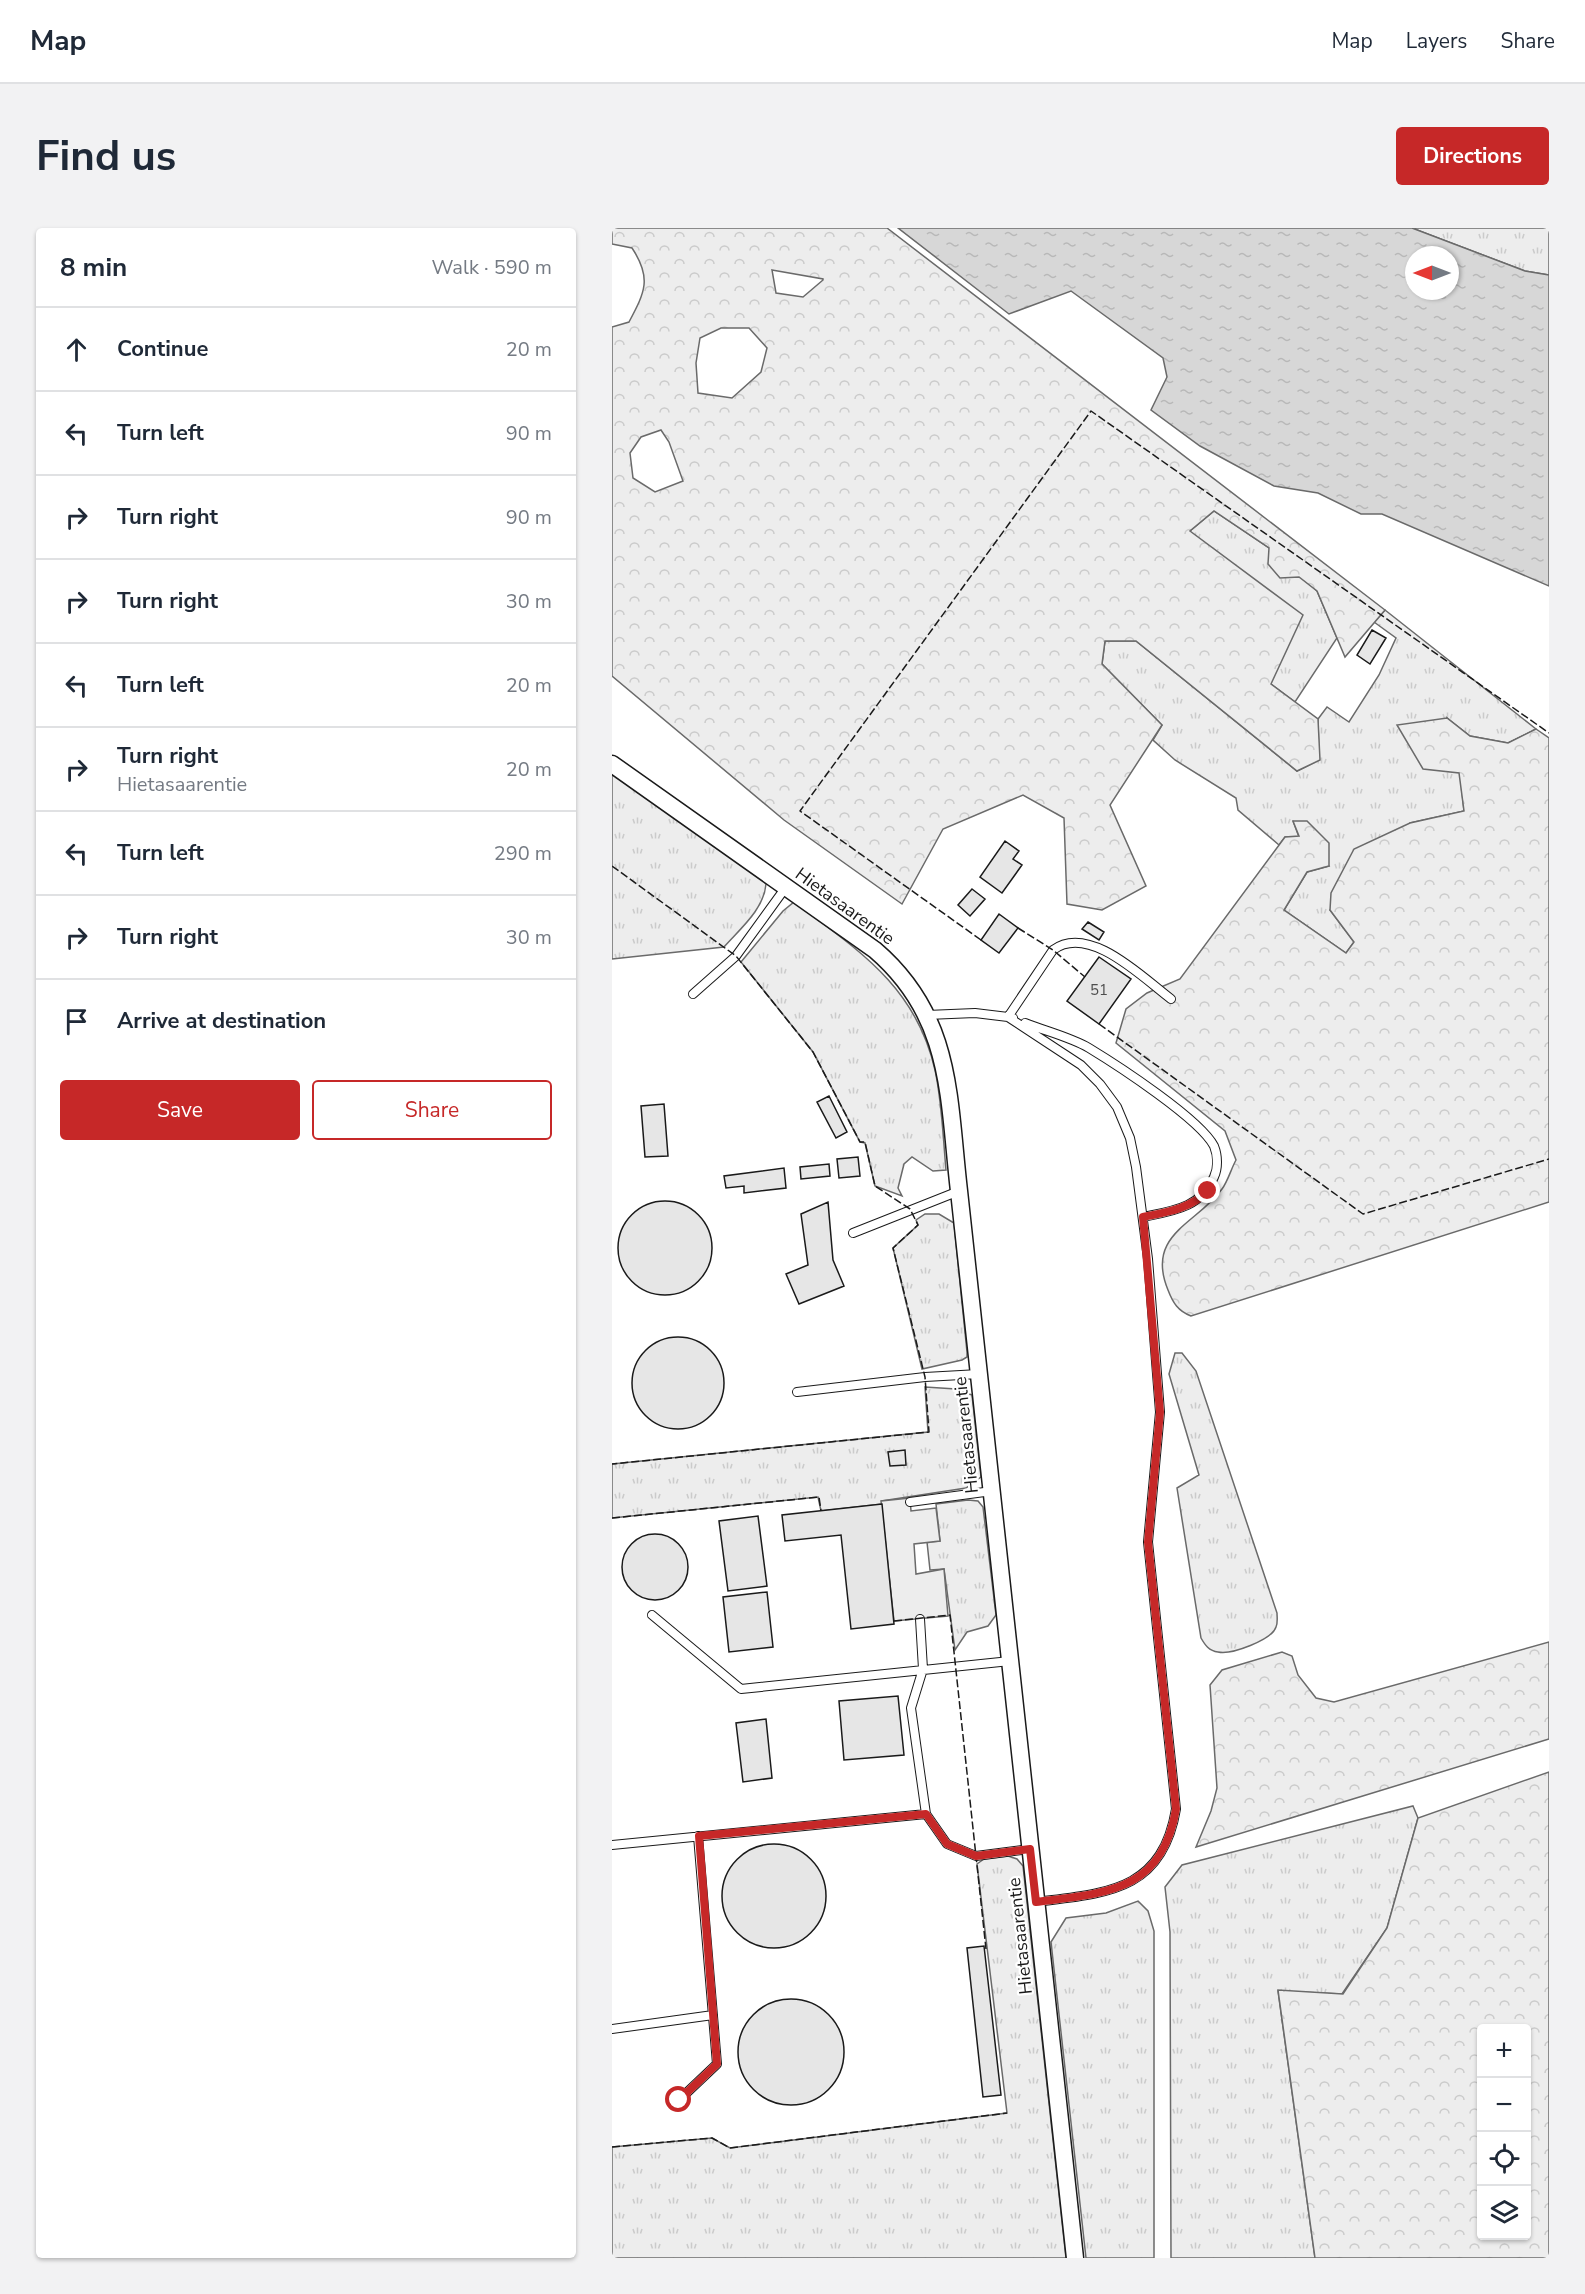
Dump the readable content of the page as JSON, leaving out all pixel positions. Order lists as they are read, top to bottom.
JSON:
{
  "streets": {
    "street": ["Hietasaarentie"]
  },
  "house_numbers": ["51"],
  "north": "left",
  "page": {
    "header": "Map",
    "nav": ["Map", "Layers", "Share"],
    "buttons": [
      "Directions",
      ["Save", "Share"]
    ],
    "title": "Find us",
    "heading": ["8 min", "Walk · 590 m"],
    "list": [
      ["Continue", "20 m"],
      ["Turn left", "90 m"],
      ["Turn right", "90 m"],
      ["Turn right", "30 m"],
      ["Turn left", "20 m"],
      ["Turn right", "Hietasaarentie", "20 m"],
      ["Turn left", "290 m"],
      ["Turn right", "30 m"],
      "Arrive at destination"
    ],
    "map_buttons": ["+", "−"]
  }
}
